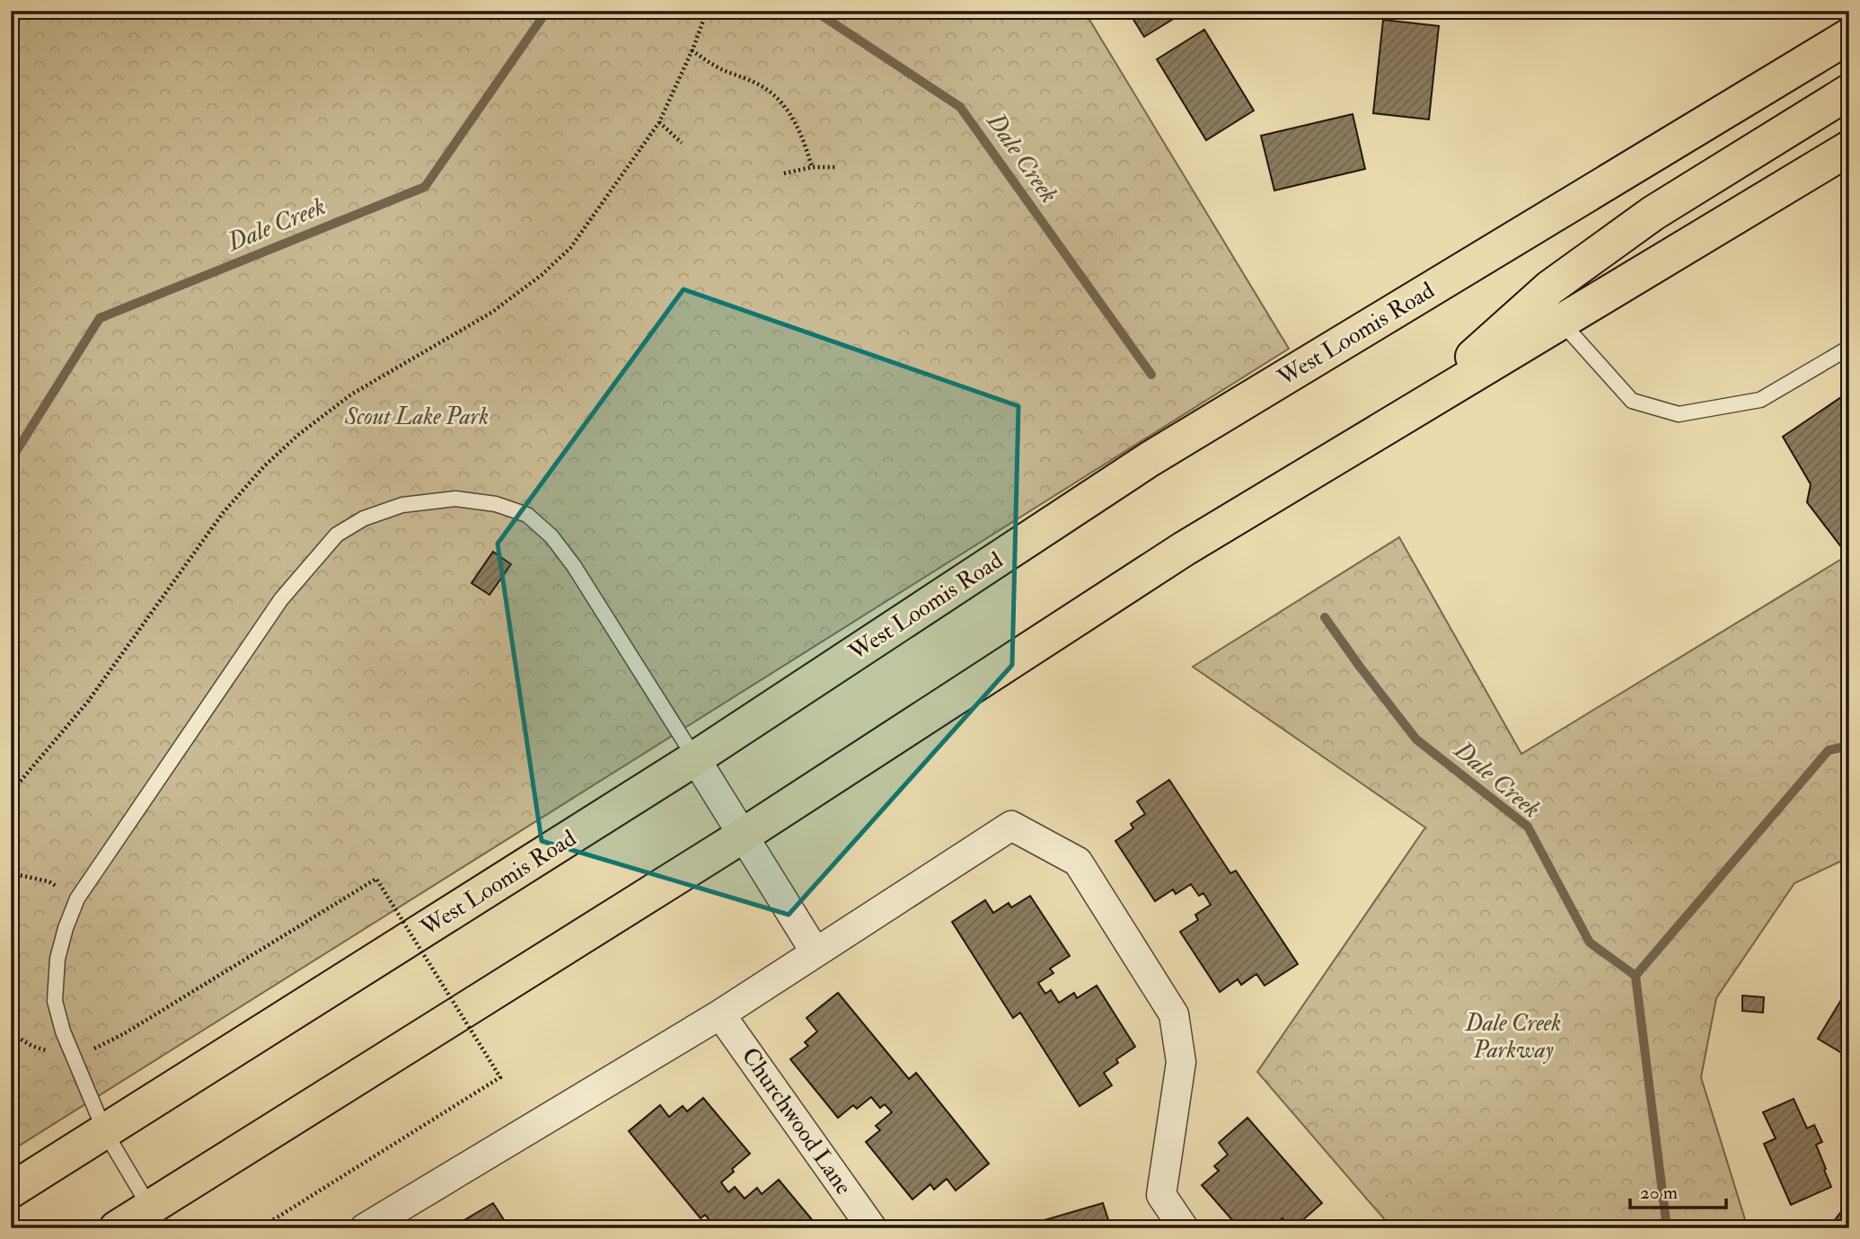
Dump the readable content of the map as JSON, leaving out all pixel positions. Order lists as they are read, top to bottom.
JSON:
{
  "streets": {
    "main road": ["West Loomis Road"],
    "street": ["Churchwood Lane"]
  },
  "water": ["Dale Creek"],
  "parks": ["Scout Lake Park", "Dale Creek Parkway"],
  "scale_bar": "20 m"
}
